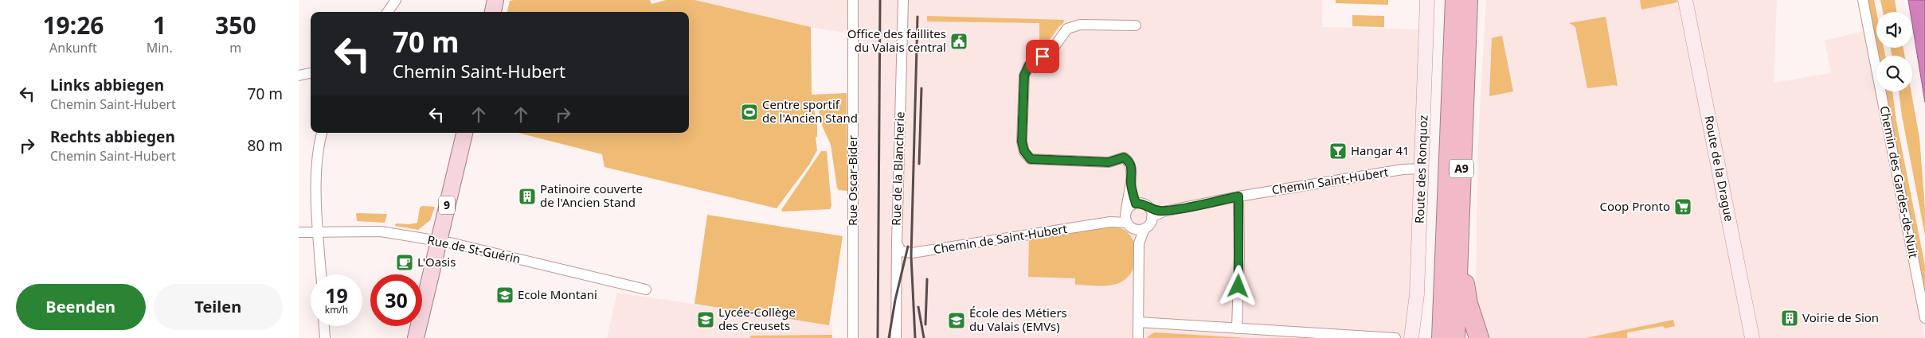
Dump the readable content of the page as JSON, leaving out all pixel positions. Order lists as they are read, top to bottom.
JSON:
{
  "streets": {
    "highway": ["A9"],
    "main road": ["9"],
    "street": [
      "Rue de la Blancherie",
      "Route de la Drague",
      "Route des Ronquoz",
      "Rue Oscar-Bider",
      "Chemin Saint-Hubert",
      "Chemin des Gardes-de-Nuit",
      "Chemin de Saint-Hubert",
      "Rue de St-Guérin"
    ]
  },
  "crossings": [
    ["Rue de la Blancherie", "Chemin de Saint-Hubert"],
    ["Route des Ronquoz", "Chemin Saint-Hubert"],
    ["Chemin Saint-Hubert", "Chemin de Saint-Hubert"],
    ["9", "Rue de St-Guérin"]
  ],
  "places": {
    "public building": ["Office des faillites du Valais central"],
    "sports": ["Centre sportif de l'Ancien Stand"],
    "bar": ["Hangar 41"],
    "building": ["Patinoire couverte de l'Ancien Stand", "Voirie de Sion"],
    "supermarket": ["Coop Pronto"],
    "cafe": ["L'Oasis"],
    "school or university": ["Ecole Montani", "Lycée-Collège des Creusets", "École des Métiers du Valais (EMVs)"]
  },
  "page": {
    "eta": [
      "19:26",
      "Ankunft",
      "1",
      "Min.",
      "350",
      "m"
    ],
    "turn": ["70 m", "Chemin Saint-Hubert"],
    "list": [
      {
        "name": "Links abbiegen",
        "note": "Chemin Saint-Hubert",
        "value": "70 m"
      },
      {
        "name": "Rechts abbiegen",
        "note": "Chemin Saint-Hubert",
        "value": "80 m"
      }
    ],
    "speed": "19 km/h",
    "limit": "30",
    "buttons": ["Beenden", "Teilen"]
  }
}
